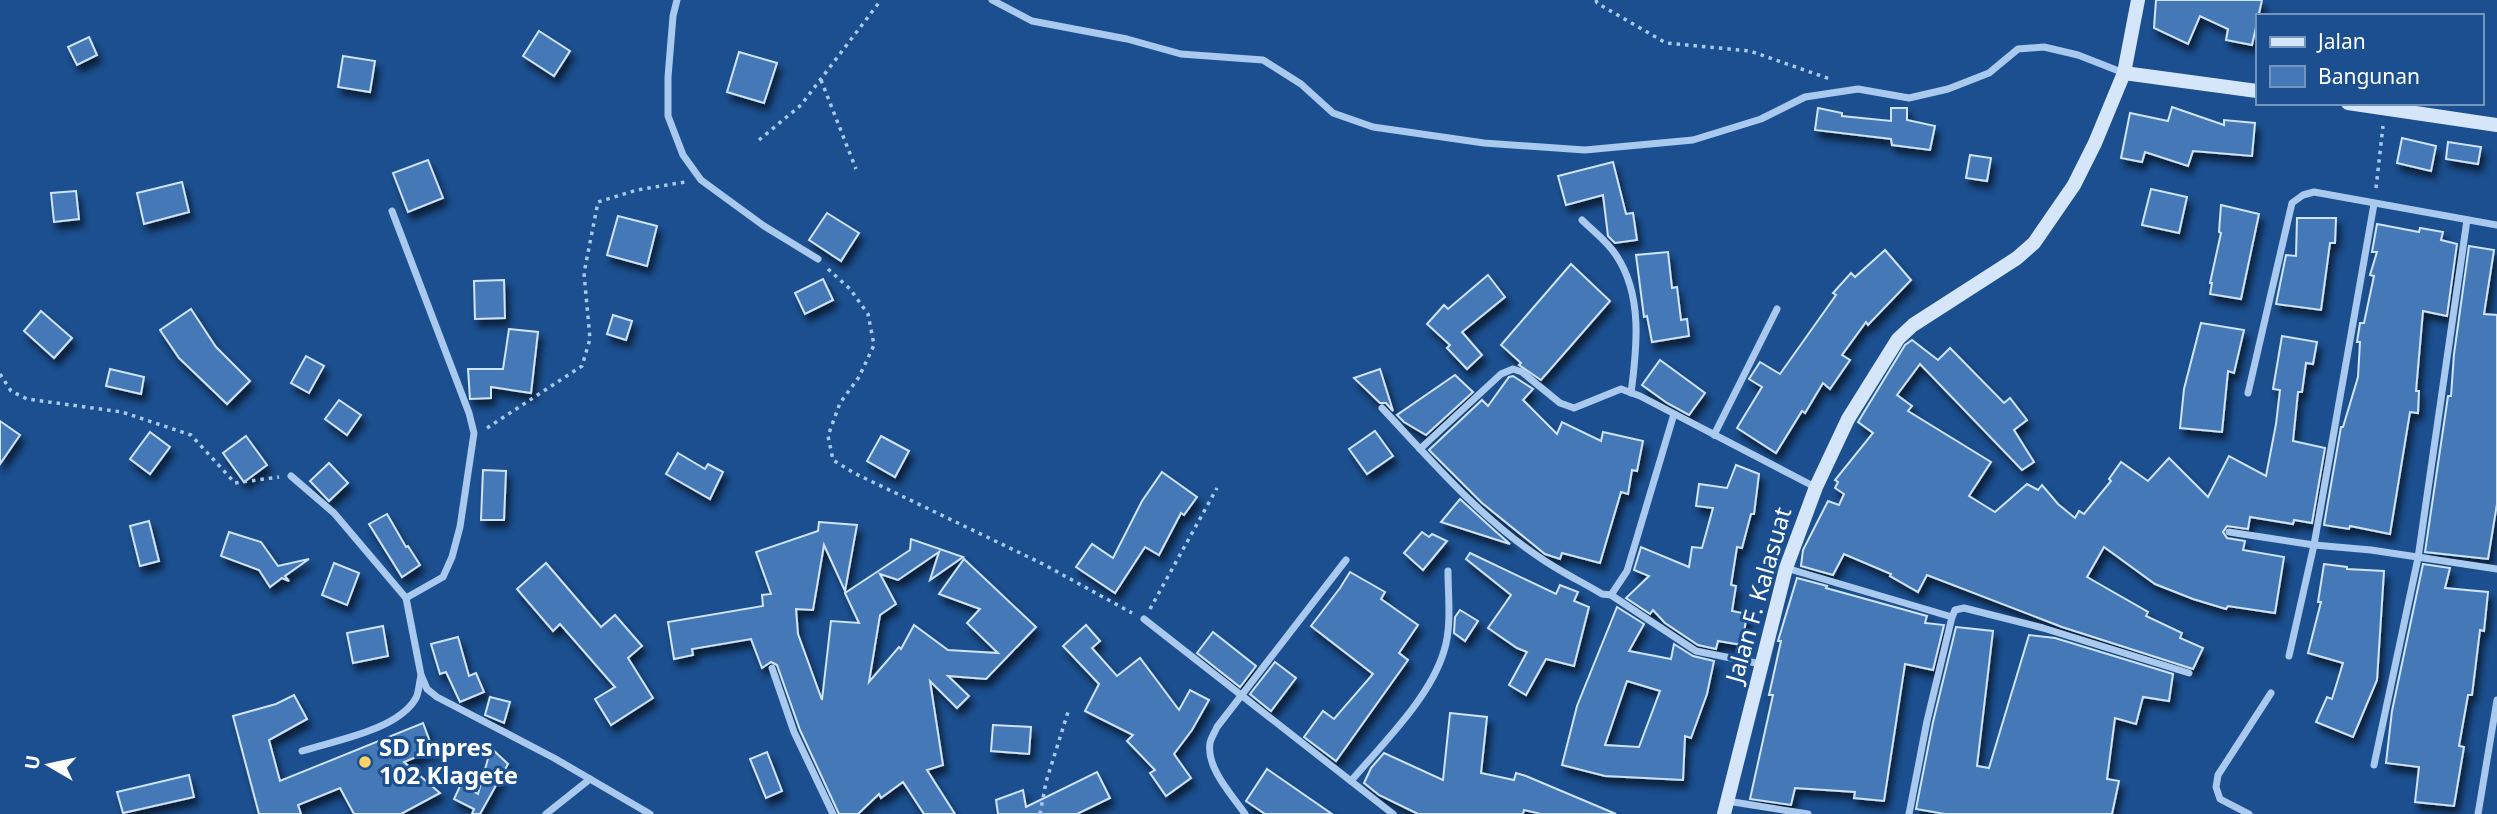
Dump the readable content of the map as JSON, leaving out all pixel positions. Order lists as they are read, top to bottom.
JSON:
{
  "streets": {
    "street": ["Jalan F. Kalasuat"]
  },
  "places": ["SD Inpres 102 Klagete"],
  "legend": ["Jalan", "Bangunan"],
  "north": "left"
}
